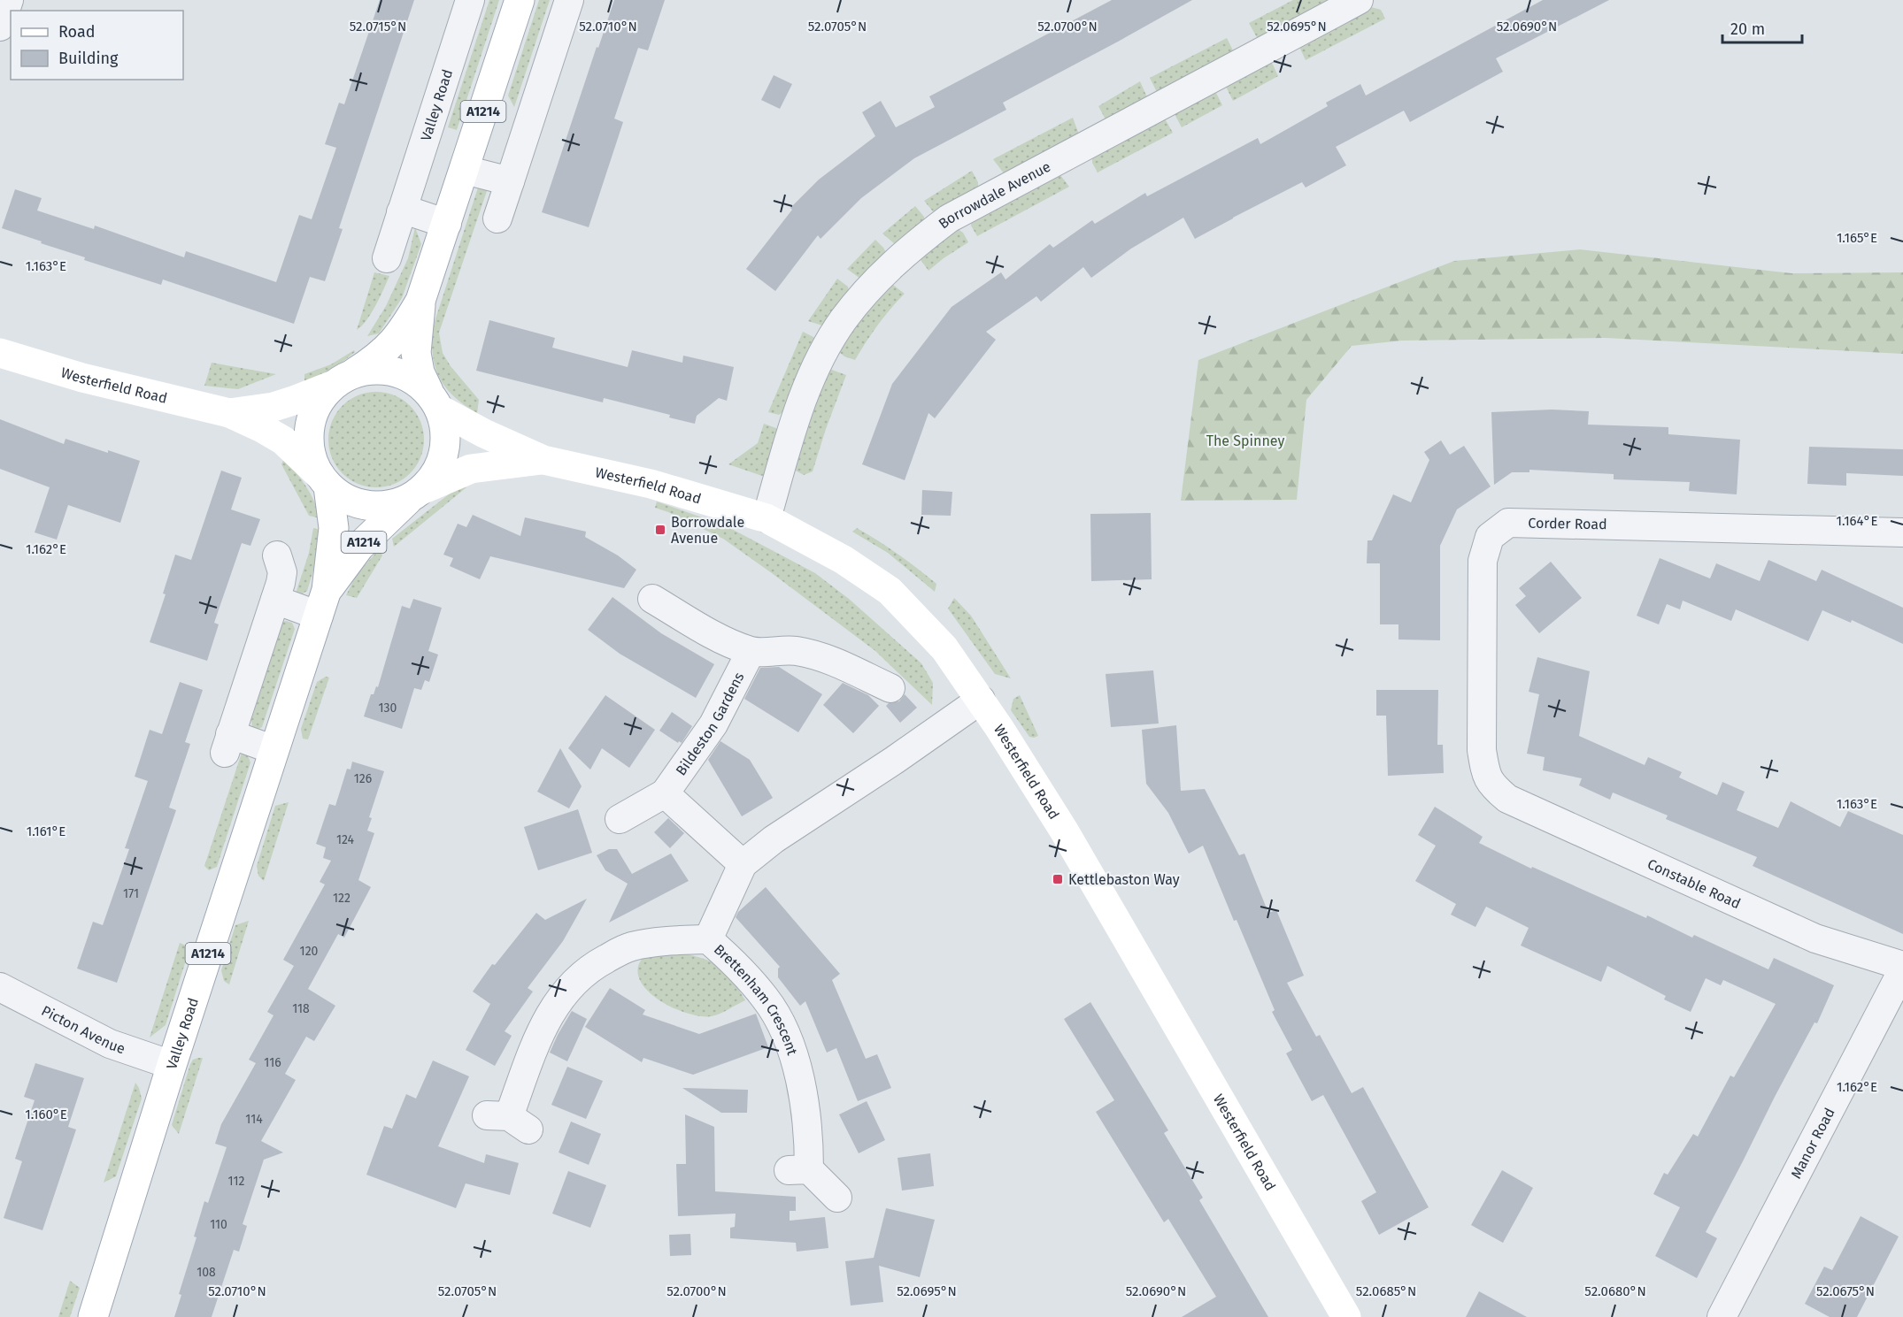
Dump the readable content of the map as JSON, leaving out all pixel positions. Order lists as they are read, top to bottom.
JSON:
{
  "streets": {
    "main road": ["Valley Road", "A1214", "Westerfield Road"],
    "street": [
      "Borrowdale Avenue",
      "Corder Road",
      "Bildeston Gardens",
      "Constable Road",
      "Brettenham Crescent",
      "Picton Avenue",
      "Manor Road"
    ]
  },
  "crossings": [
    ["Valley Road", "A1214"],
    ["Valley Road", "Westerfield Road"],
    ["Valley Road", "Picton Avenue"],
    ["A1214", "Westerfield Road"],
    ["Borrowdale Avenue", "Westerfield Road"],
    ["Corder Road", "Constable Road"],
    ["Constable Road", "Manor Road"]
  ],
  "parks": ["The Spinney"],
  "places": {
    "transit": ["Borrowdale Avenue", "Kettlebaston Way"]
  },
  "house_numbers": [
    "130",
    "126",
    "124",
    "171",
    "122",
    "120",
    "118",
    "116",
    "114",
    "112",
    "110",
    "108"
  ],
  "legend": ["Road", "Building"],
  "scale_bar": "20 m",
  "coordinates": [
    "52.0715°N",
    "52.0710°N",
    "52.0705°N",
    "52.0700°N",
    "52.0695°N",
    "52.0690°N",
    "1.165°E",
    "1.163°E",
    "1.164°E",
    "1.162°E",
    "1.161°E",
    "1.160°E",
    "52.0685°N",
    "52.0680°N",
    "52.0675°N"
  ]
}
